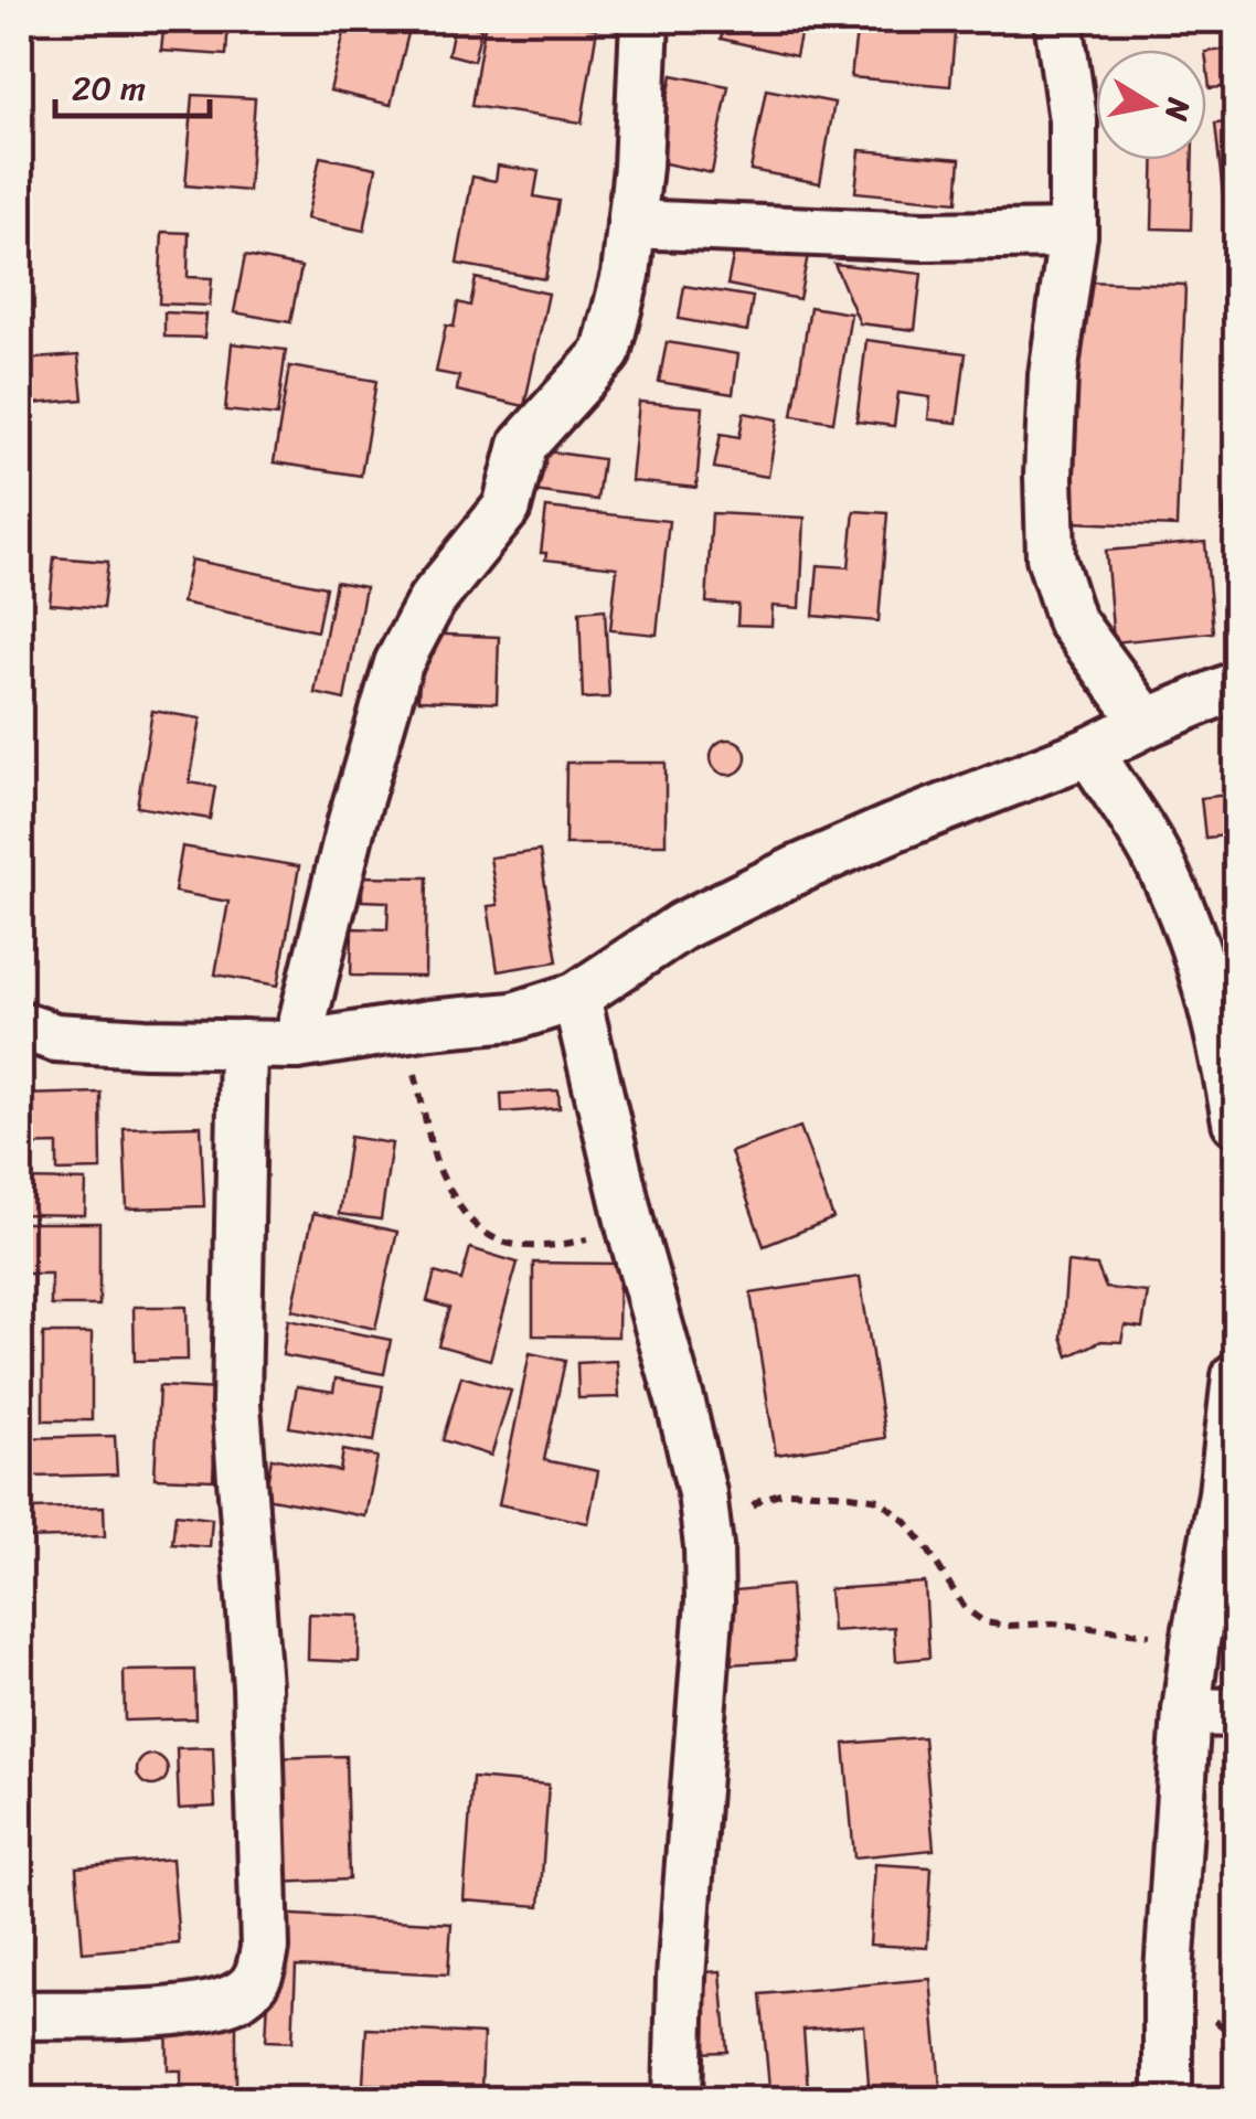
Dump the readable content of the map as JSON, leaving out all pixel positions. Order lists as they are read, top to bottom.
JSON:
{
  "scale_bar": "20 m",
  "north": "right"
}
